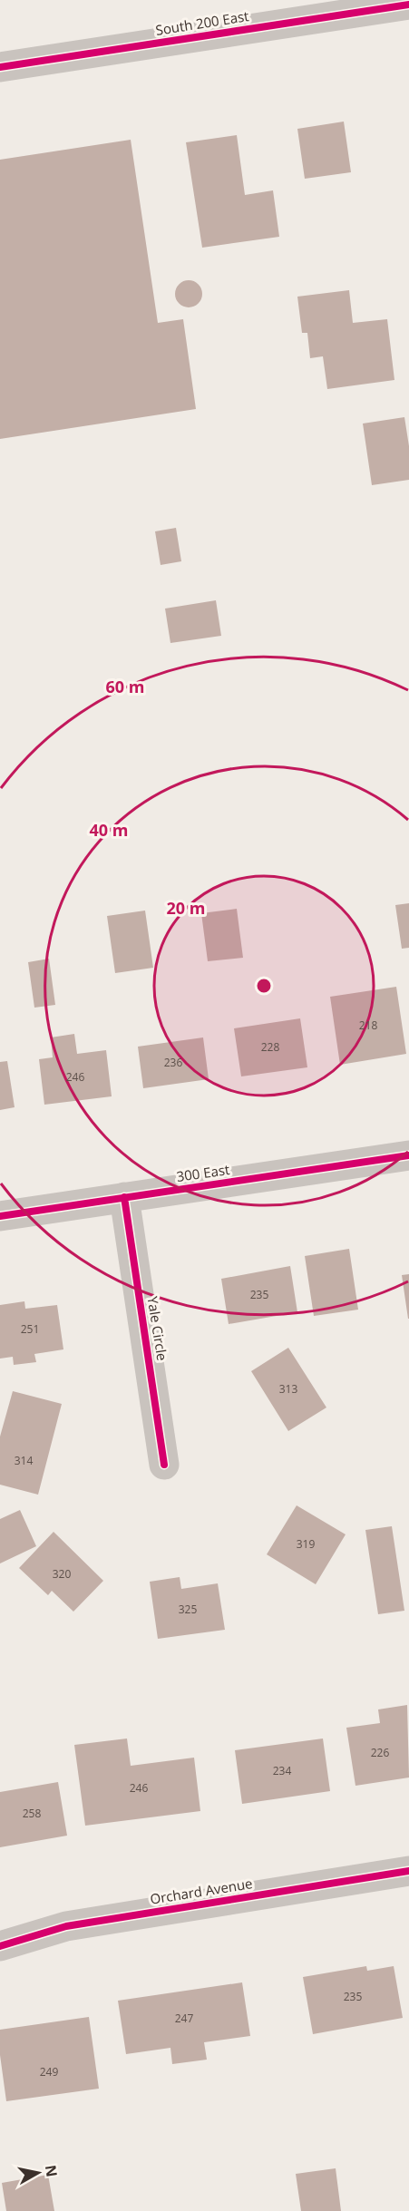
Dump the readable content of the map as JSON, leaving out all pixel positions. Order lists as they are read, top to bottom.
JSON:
{
  "streets": {
    "street": [
      "South 200 East",
      "300 East",
      "Yale Circle",
      "Orchard Avenue"
    ]
  },
  "crossings": [
    ["300 East", "Yale Circle"]
  ],
  "house_numbers": [
    "218",
    "228",
    "236",
    "246",
    "235",
    "251",
    "313",
    "314",
    "319",
    "320",
    "325",
    "226",
    "234",
    "246",
    "258",
    "235",
    "247",
    "249"
  ],
  "north": "right",
  "rings": ["60 m", "40 m", "20 m"]
}
